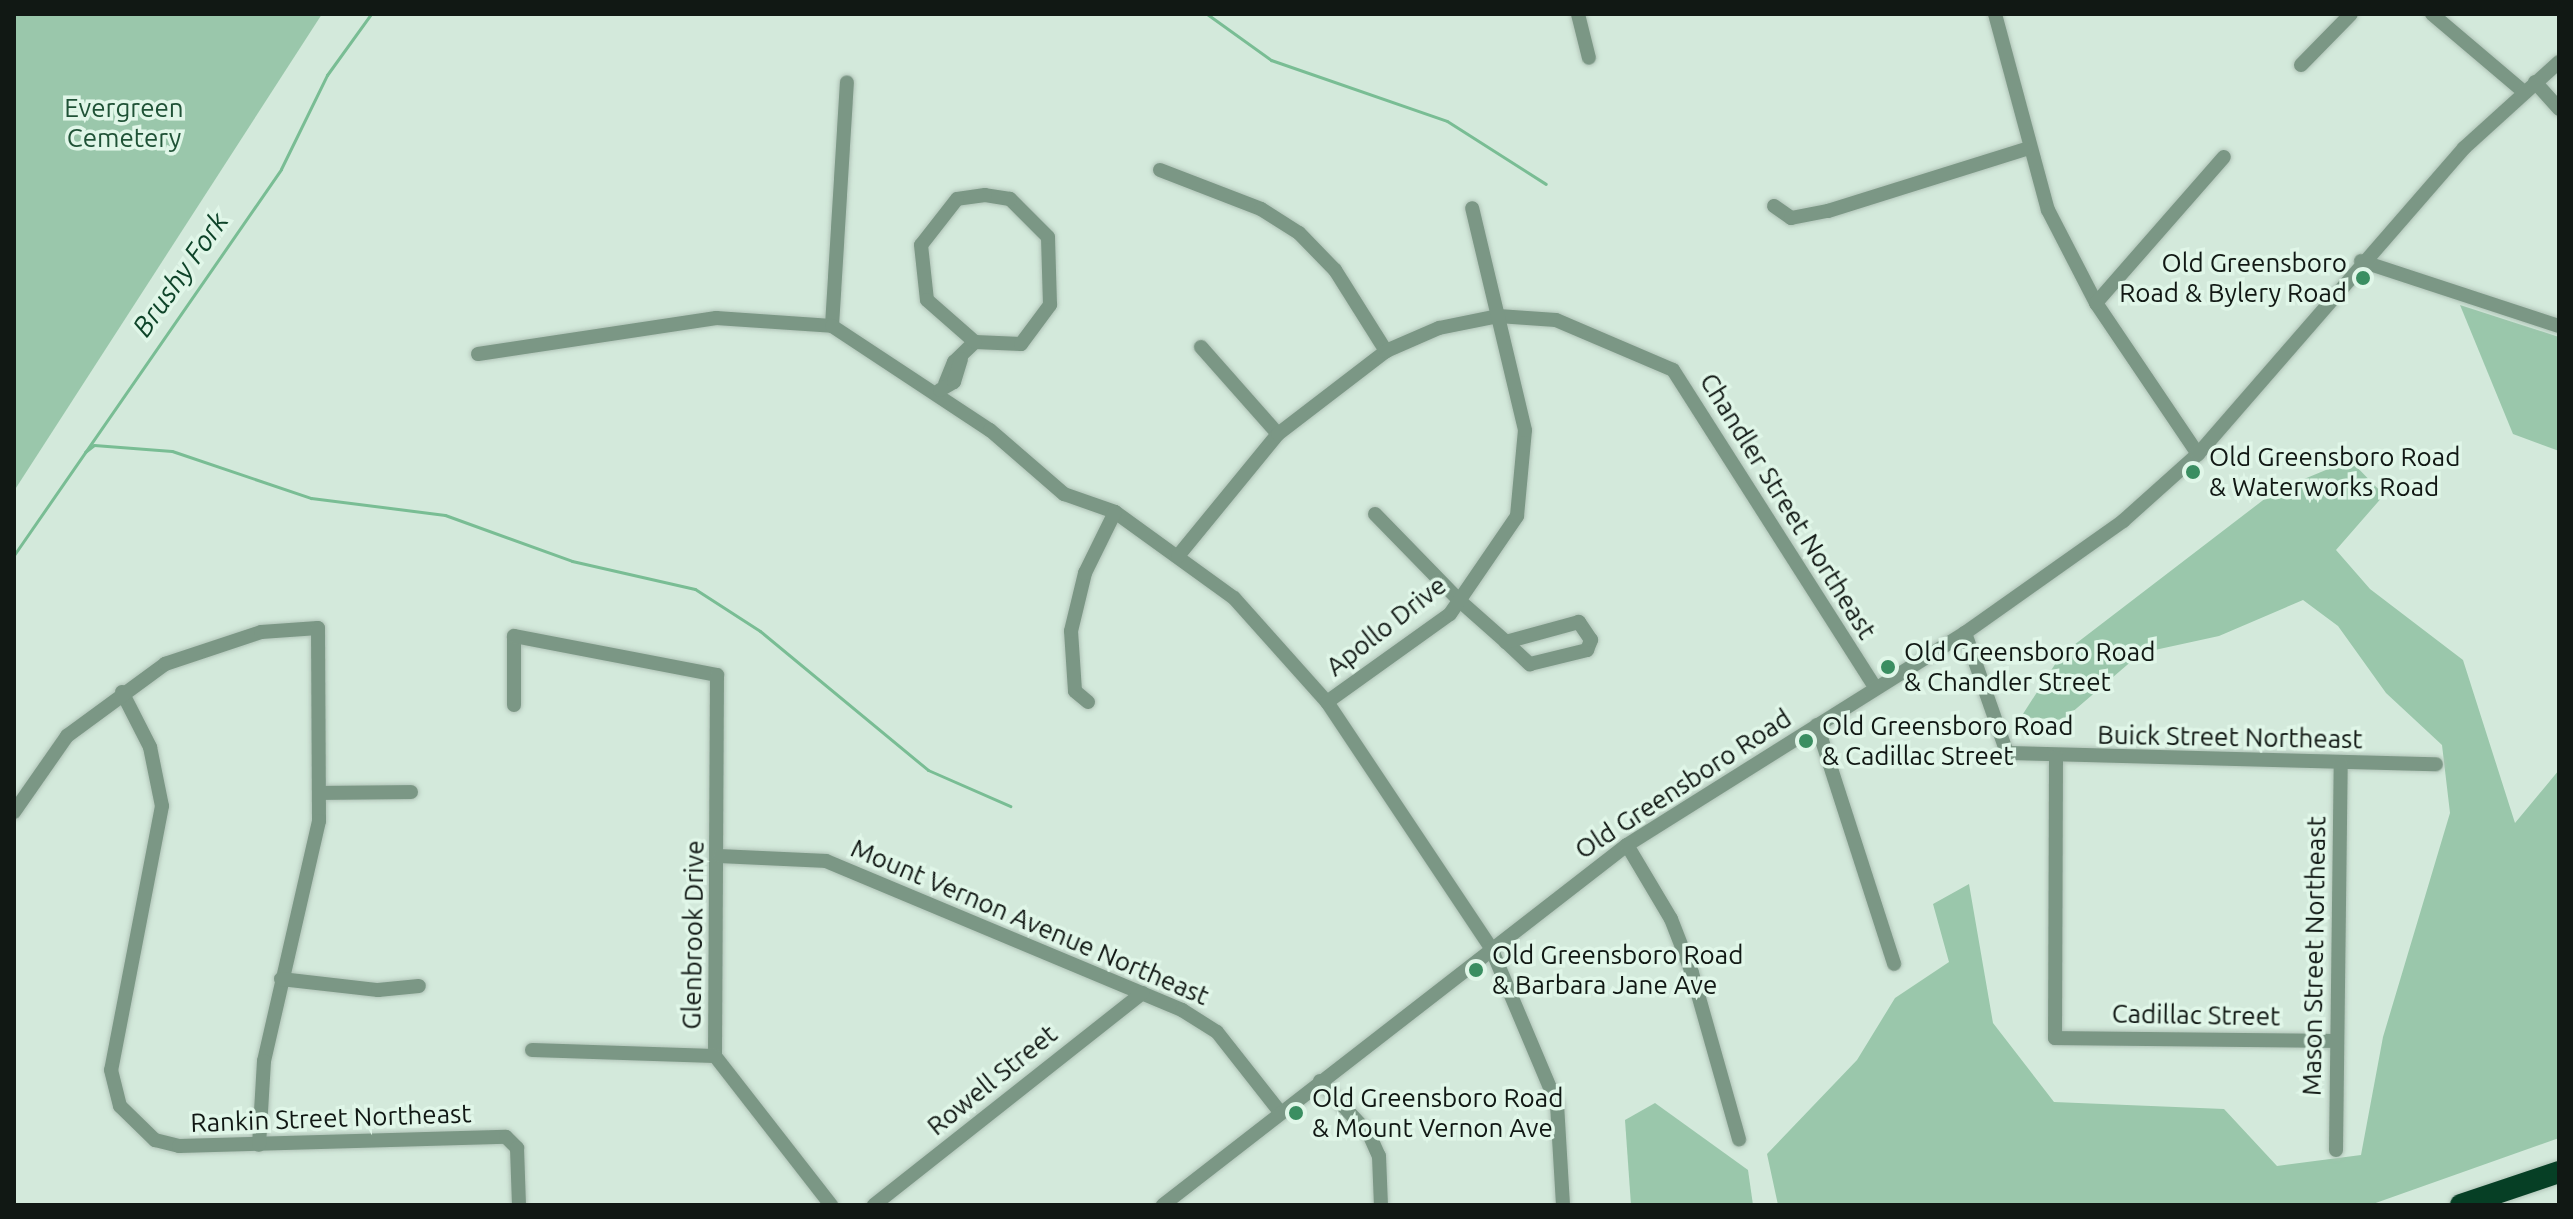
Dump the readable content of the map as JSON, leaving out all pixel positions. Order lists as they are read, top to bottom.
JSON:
{
  "streets": {
    "street": [
      "Chandler Street Northeast",
      "Apollo Drive",
      "Buick Street Northeast",
      "Old Greensboro Road",
      "Mount Vernon Avenue Northeast",
      "Glenbrook Drive",
      "Mason Street Northeast",
      "Cadillac Street",
      "Rowell Street",
      "Rankin Street Northeast"
    ]
  },
  "crossings": [
    ["Chandler Street Northeast", "Apollo Drive"],
    ["Chandler Street Northeast", "Old Greensboro Road"],
    ["Buick Street Northeast", "Old Greensboro Road"],
    ["Buick Street Northeast", "Mason Street Northeast"],
    ["Buick Street Northeast", "Cadillac Street"],
    ["Old Greensboro Road", "Mount Vernon Avenue Northeast"],
    ["Mount Vernon Avenue Northeast", "Glenbrook Drive"],
    ["Mount Vernon Avenue Northeast", "Rowell Street"],
    ["Mason Street Northeast", "Cadillac Street"]
  ],
  "water": ["Brushy Fork"],
  "parks": ["Evergreen Cemetery"],
  "places": [
    "Old Greensboro Road & Bylery Road",
    "Old Greensboro Road & Waterworks Road",
    "Old Greensboro Road & Chandler Street",
    "Old Greensboro Road & Cadillac Street",
    "Old Greensboro Road & Barbara Jane Ave",
    "Old Greensboro Road & Mount Vernon Ave"
  ]
}
